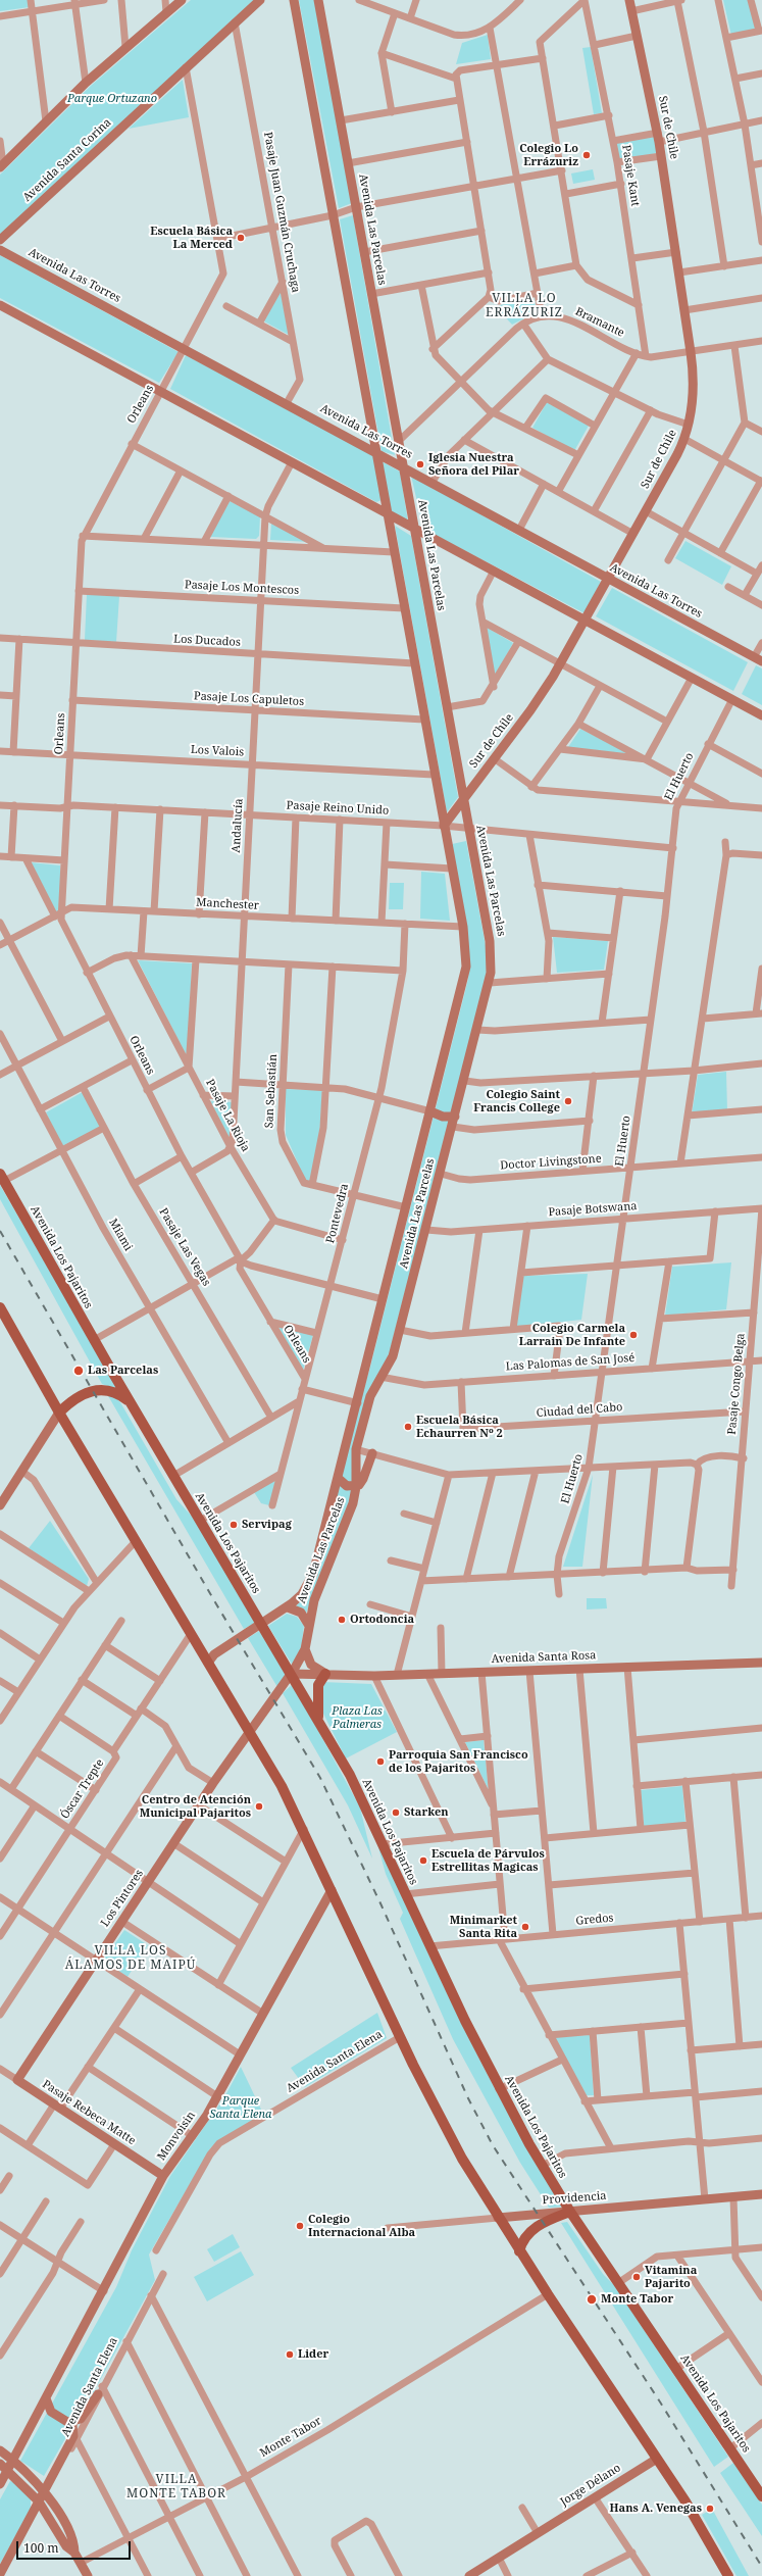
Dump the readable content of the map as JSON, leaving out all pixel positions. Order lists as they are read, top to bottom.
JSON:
{
  "streets": {
    "main road": ["Avenida Los Pajaritos"],
    "street": [
      "Sur de Chile",
      "Avenida Santa Corina",
      "Pasaje Kant",
      "Pasaje Juan Guzmán Cruchaga",
      "Avenida Las Parcelas",
      "Avenida Las Torres",
      "Bramante",
      "Orleans",
      "Pasaje Los Montescos",
      "Los Ducados",
      "Pasaje Los Capuletos",
      "Los Valois",
      "El Huerto",
      "Pasaje Reino Unido",
      "Andalucía",
      "Manchester",
      "San Sebastián",
      "Pasaje La Rioja",
      "Doctor Livingstone",
      "Pasaje Botswana",
      "Pontevedra",
      "Miami",
      "Pasaje Las Vegas",
      "Las Palomas de San José",
      "Pasaje Congo Belga",
      "Ciudad del Cabo",
      "Avenida Santa Rosa",
      "Óscar Trepte",
      "Los Pintores",
      "Gredos",
      "Avenida Santa Elena",
      "Pasaje Rebeca Matte",
      "Monvoisin",
      "Providencia",
      "Monte Tabor",
      "Jorge Délano"
    ]
  },
  "crossings": [
    ["Sur de Chile", "Avenida Las Parcelas"],
    ["Sur de Chile", "Avenida Las Torres"],
    ["Sur de Chile", "Pasaje Reino Unido"],
    ["Avenida Santa Corina", "Pasaje Juan Guzmán Cruchaga"],
    ["Avenida Santa Corina", "Orleans"],
    ["Pasaje Kant", "Bramante"],
    ["Pasaje Juan Guzmán Cruchaga", "Avenida Las Torres"],
    ["Avenida Las Parcelas", "Avenida Las Torres"],
    ["Avenida Las Parcelas", "Bramante"],
    ["Avenida Las Parcelas", "Pasaje Los Montescos"],
    ["Avenida Las Parcelas", "Los Ducados"],
    ["Avenida Las Parcelas", "Pasaje Los Capuletos"],
    ["Avenida Las Parcelas", "Los Valois"],
    ["Avenida Las Parcelas", "Pasaje Reino Unido"],
    ["Avenida Las Parcelas", "Manchester"],
    ["Avenida Las Parcelas", "San Sebastián"],
    ["Avenida Las Parcelas", "Doctor Livingstone"],
    ["Avenida Las Parcelas", "Pasaje Botswana"],
    ["Avenida Las Parcelas", "Avenida Los Pajaritos"],
    ["Avenida Las Parcelas", "Las Palomas de San José"],
    ["Avenida Las Parcelas", "Avenida Santa Rosa"],
    ["Avenida Las Parcelas", "Los Pintores"],
    ["Avenida Las Torres", "Orleans"],
    ["Orleans", "Pasaje Los Montescos"],
    ["Orleans", "Los Ducados"],
    ["Orleans", "Pasaje Los Capuletos"],
    ["Orleans", "Los Valois"],
    ["Orleans", "Pasaje Reino Unido"],
    ["Orleans", "Manchester"],
    ["Orleans", "Pontevedra"],
    ["Pasaje Los Montescos", "Andalucía"],
    ["Los Ducados", "Andalucía"],
    ["Pasaje Los Capuletos", "Andalucía"],
    ["Los Valois", "Andalucía"],
    ["El Huerto", "Pasaje Reino Unido"],
    ["El Huerto", "Doctor Livingstone"],
    ["El Huerto", "Pasaje Botswana"],
    ["El Huerto", "Las Palomas de San José"],
    ["El Huerto", "Ciudad del Cabo"],
    ["Pasaje Reino Unido", "Andalucía"],
    ["Andalucía", "Manchester"],
    ["Andalucía", "Pasaje La Rioja"],
    ["Manchester", "Pontevedra"],
    ["San Sebastián", "Pontevedra"],
    ["Pasaje Botswana", "Pasaje Congo Belga"],
    ["Avenida Los Pajaritos", "Avenida Santa Rosa"],
    ["Avenida Los Pajaritos", "Gredos"],
    ["Avenida Los Pajaritos", "Providencia"],
    ["Las Palomas de San José", "Pasaje Congo Belga"],
    ["Las Palomas de San José", "Ciudad del Cabo"],
    ["Pasaje Congo Belga", "Ciudad del Cabo"],
    ["Los Pintores", "Pasaje Rebeca Matte"],
    ["Pasaje Rebeca Matte", "Monvoisin"]
  ],
  "districts": ["VILLA LO ERRÁZURIZ", "VILLA LOS ÁLAMOS DE MAIPÚ", "VILLA MONTE TABOR"],
  "parks": ["Parque Ortuzano", "Plaza Las Palmeras", "Parque Santa Elena"],
  "places": [
    "Colegio Lo Errázuriz",
    "Escuela Básica La Merced",
    "Iglesia Nuestra Señora del Pilar",
    "Colegio Saint Francis College",
    "Colegio Carmela Larrain De Infante",
    "Las Parcelas",
    "Escuela Básica Echaurren Nº 2",
    "Servipag",
    "Ortodoncia",
    "Parroquia San Francisco de los Pajaritos",
    "Centro de Atención Municipal Pajaritos",
    "Starken",
    "Escuela de Párvulos Estrellitas Magicas",
    "Minimarket Santa Rita",
    "Colegio Internacional Alba",
    "Vitamina Pajarito",
    "Monte Tabor",
    "Lider",
    "Hans A. Venegas"
  ],
  "scale_bar": "100 m"
}
